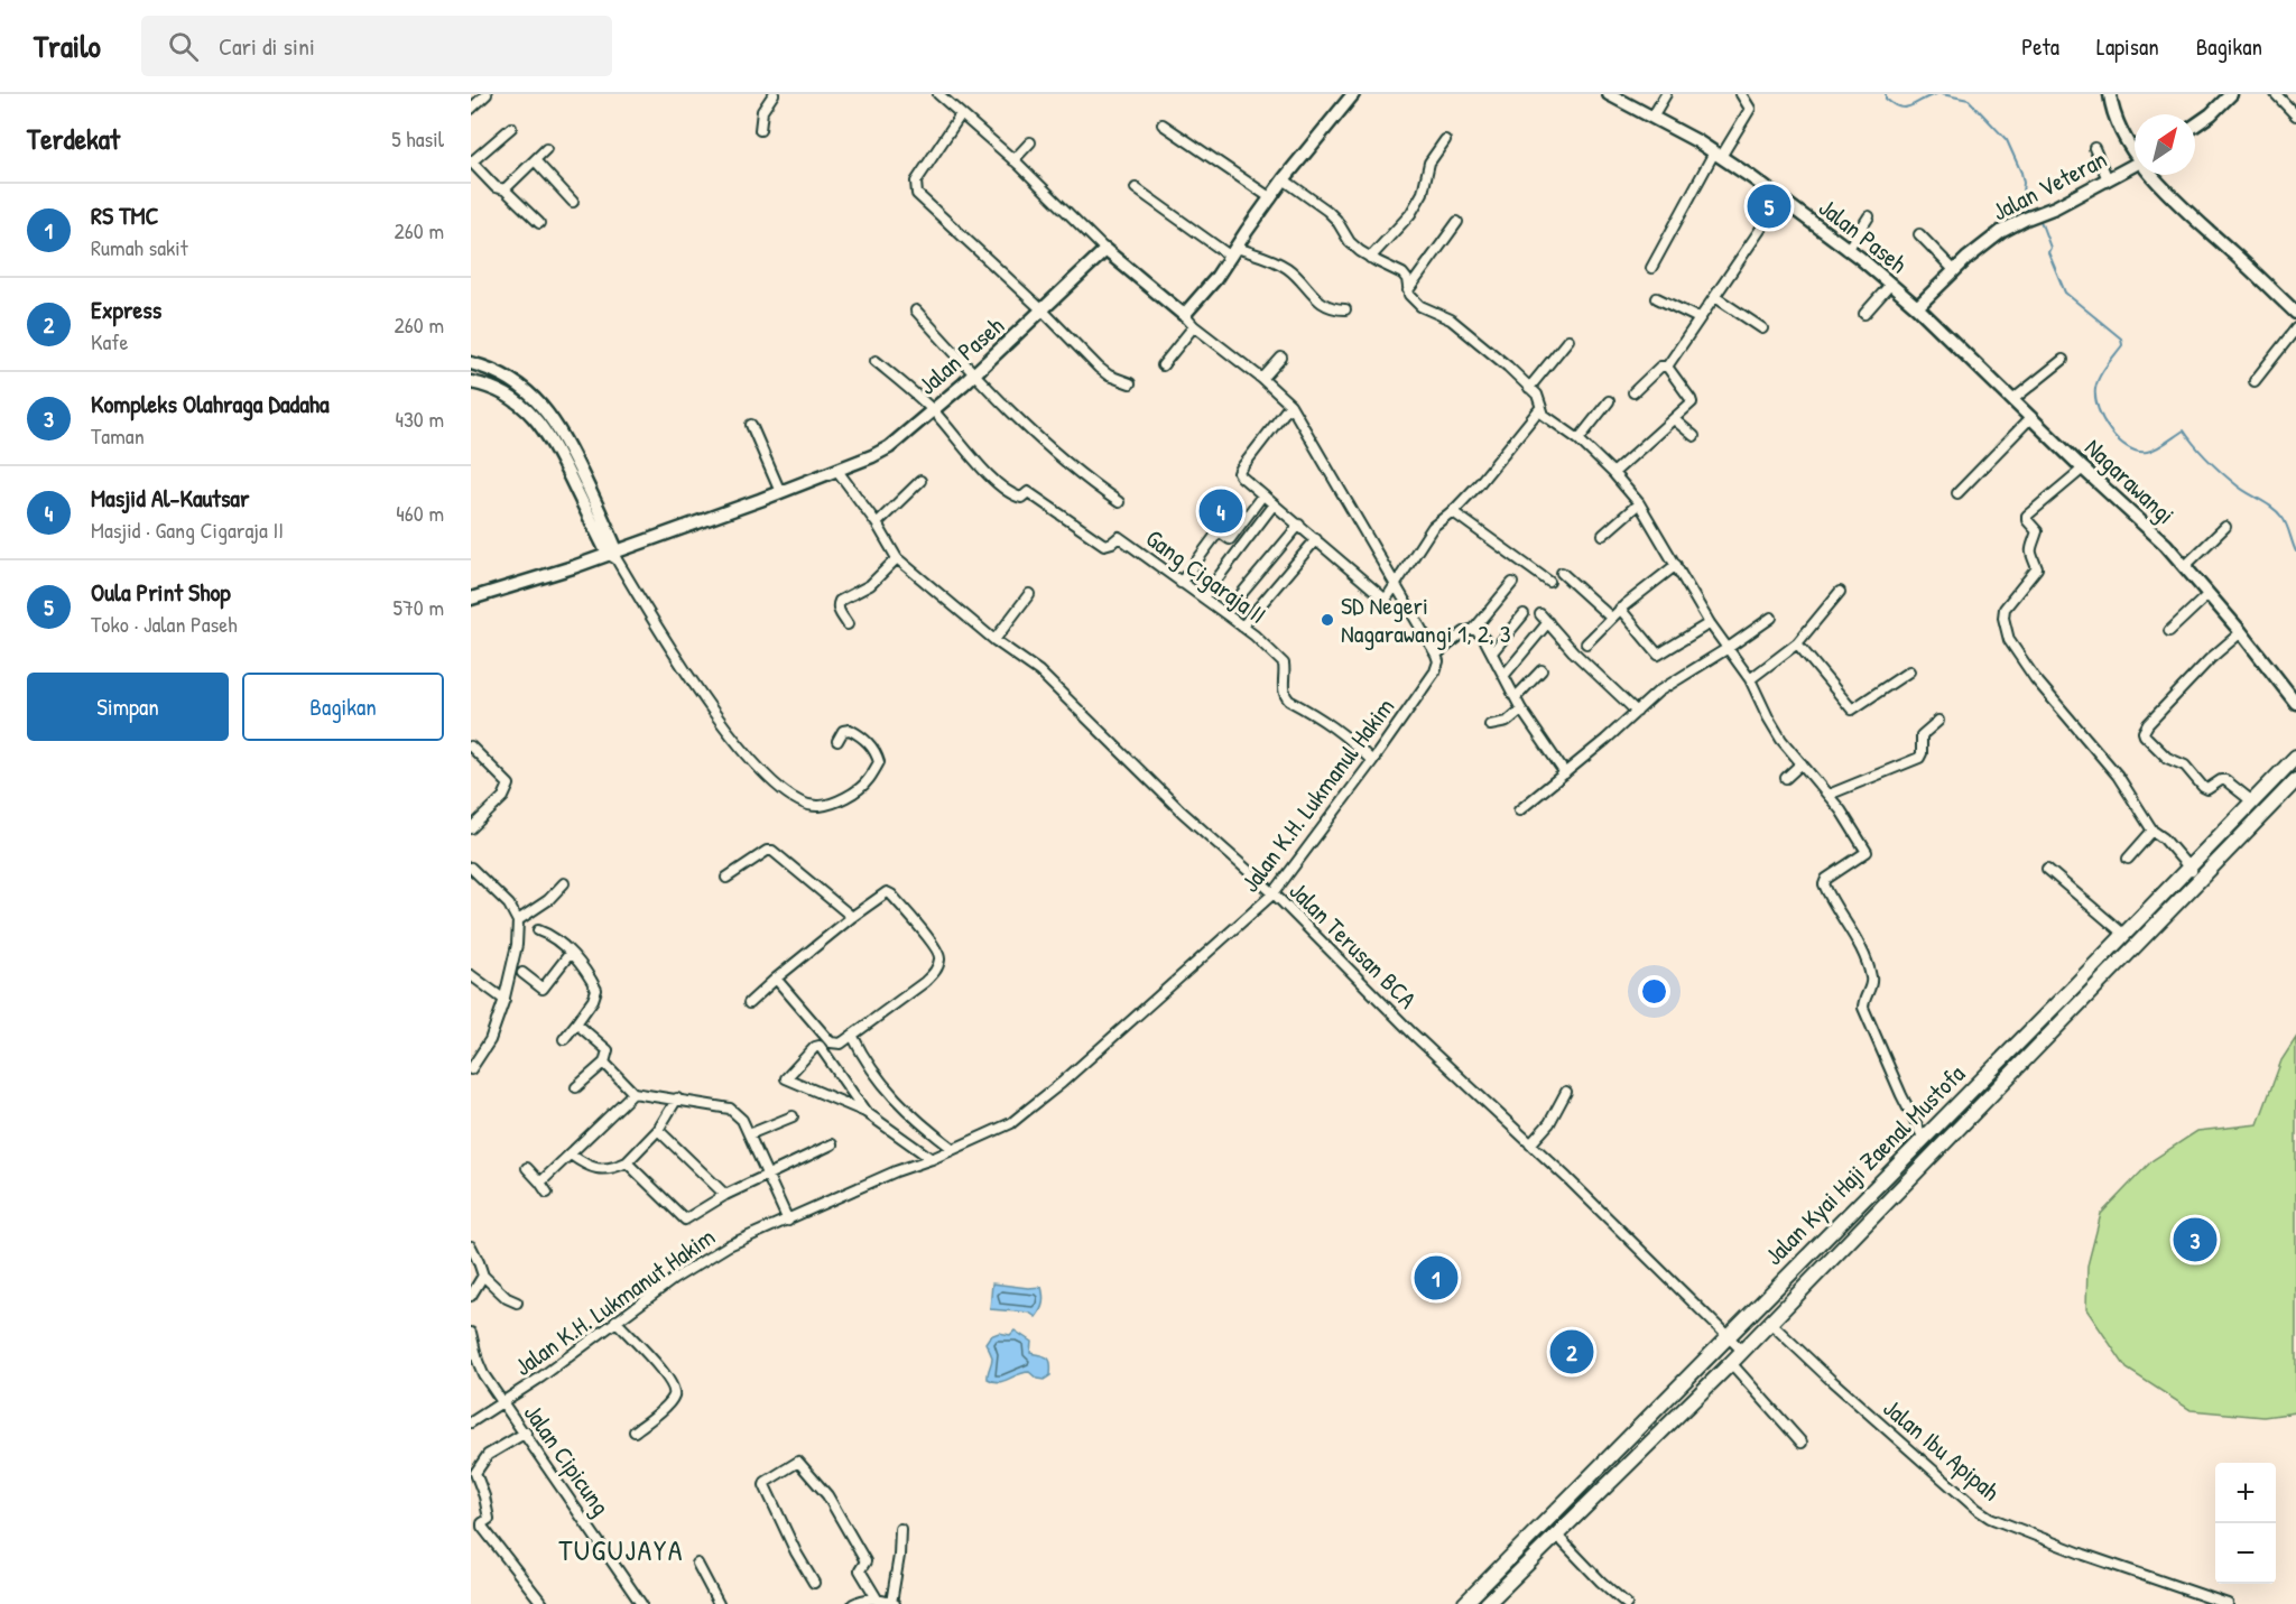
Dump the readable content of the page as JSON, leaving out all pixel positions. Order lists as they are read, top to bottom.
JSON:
{
  "streets": {
    "main road": ["Jalan Kyai Haji Zaenal Mustofa"],
    "street": [
      "Jalan Veteran",
      "Jalan Paseh",
      "Nagarawangi",
      "Gang Cigaraja II",
      "Jalan K.H. Lukmanul Hakim",
      "Jalan Terusan BCA",
      "Jalan K.H. Lukmanut Hakim",
      "Jalan Ibu Apipah",
      "Jalan Cipicung"
    ]
  },
  "crossings": [
    ["Jalan Veteran", "Jalan Paseh"],
    ["Jalan Veteran", "Nagarawangi"],
    ["Jalan Paseh", "Nagarawangi"],
    ["Jalan Paseh", "Gang Cigaraja II"],
    ["Jalan Paseh", "Jalan Terusan BCA"],
    ["Gang Cigaraja II", "Jalan K.H. Lukmanul Hakim"],
    ["Jalan K.H. Lukmanul Hakim", "Jalan Terusan BCA"],
    ["Jalan K.H. Lukmanul Hakim", "Jalan K.H. Lukmanut Hakim"],
    ["Jalan Terusan BCA", "Jalan Kyai Haji Zaenal Mustofa"],
    ["Jalan Kyai Haji Zaenal Mustofa", "Jalan Ibu Apipah"],
    ["Jalan K.H. Lukmanut Hakim", "Jalan Cipicung"]
  ],
  "districts": ["TUGUJAYA"],
  "places": ["SD Negeri Nagarawangi 1, 2, 3"],
  "north": "top right",
  "page": {
    "header": "Trailo",
    "search": "Cari di sini",
    "nav": ["Peta", "Lapisan", "Bagikan"],
    "heading": ["Terdekat", "5 hasil"],
    "list": [
      {
        "mark": "1",
        "name": "RS TMC",
        "note": "Rumah sakit",
        "value": "260 m"
      },
      {
        "mark": "2",
        "name": "Express",
        "note": "Kafe",
        "value": "260 m"
      },
      {
        "mark": "3",
        "name": "Kompleks Olahraga Dadaha",
        "note": "Taman",
        "value": "430 m"
      },
      {
        "mark": "4",
        "name": "Masjid Al-Kautsar",
        "note": "Masjid · Gang Cigaraja II",
        "value": "460 m"
      },
      {
        "mark": "5",
        "name": "Oula Print Shop",
        "note": "Toko · Jalan Paseh",
        "value": "570 m"
      }
    ],
    "pins": [
      "5",
      "4",
      "3",
      "1",
      "2"
    ],
    "buttons": ["Simpan", "Bagikan"],
    "map_buttons": ["+", "−"]
  }
}
